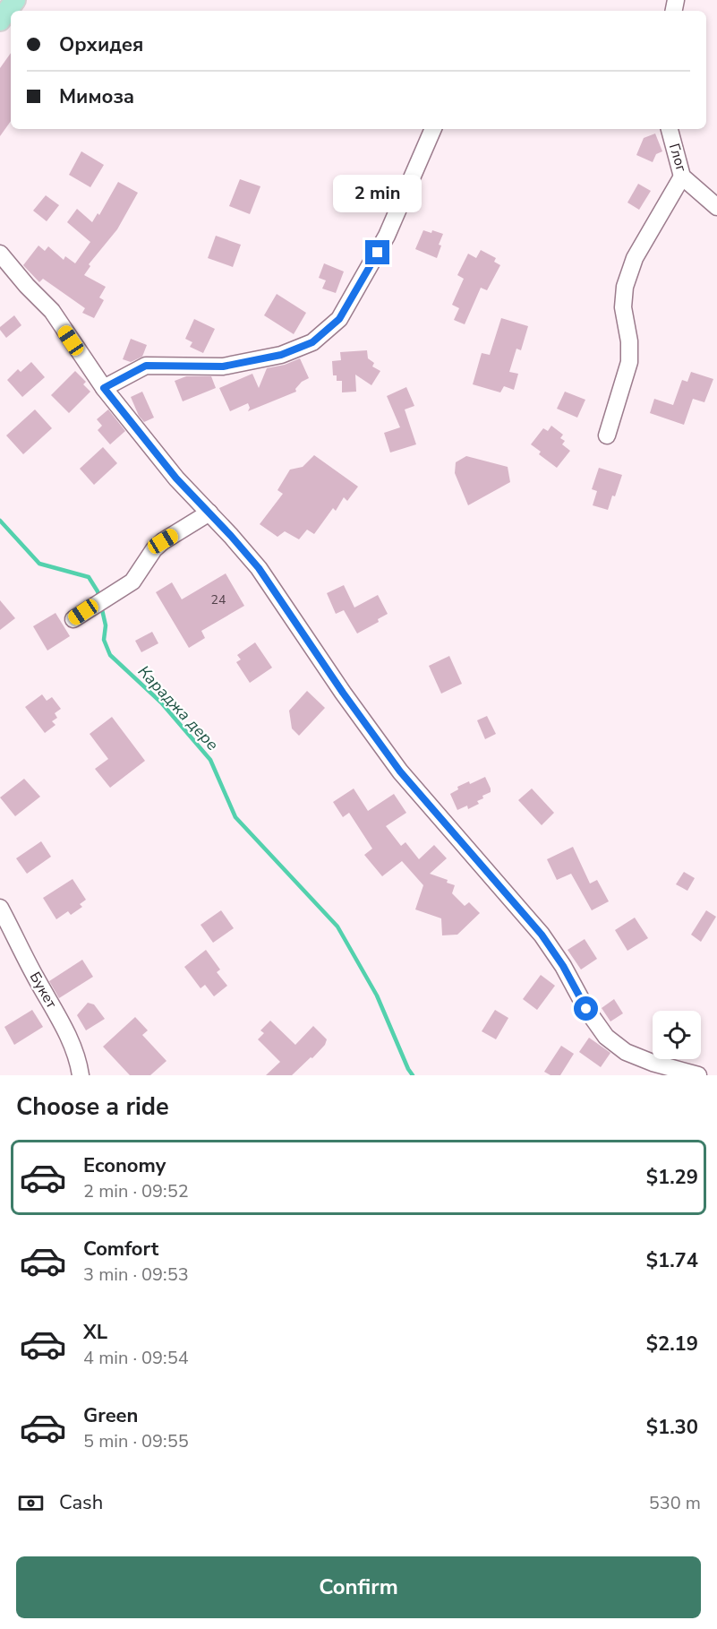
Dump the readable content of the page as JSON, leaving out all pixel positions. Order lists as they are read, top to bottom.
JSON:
{
  "streets": {
    "street": ["Глог", "Букет"]
  },
  "water": ["Караджа дере"],
  "house_numbers": ["24"],
  "page": {
    "banner": ["Орхидея", "Мимоза"],
    "bubble": "2 min",
    "heading": "Choose a ride",
    "list": [
      {
        "name": "Economy",
        "note": "2 min · 09:52",
        "value": "$1.29"
      },
      {
        "name": "Comfort",
        "note": "3 min · 09:53",
        "value": "$1.74"
      },
      {
        "name": "XL",
        "note": "4 min · 09:54",
        "value": "$2.19"
      },
      {
        "name": "Green",
        "note": "5 min · 09:55",
        "value": "$1.30"
      }
    ],
    "pay": ["Cash", "530 m"],
    "buttons": "Confirm"
  }
}
